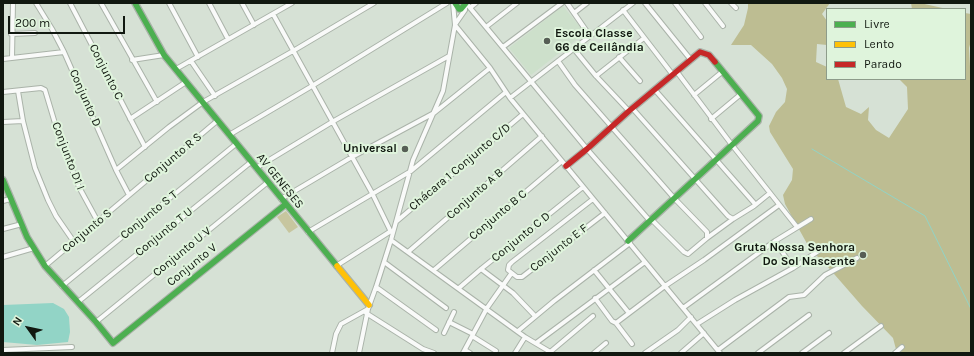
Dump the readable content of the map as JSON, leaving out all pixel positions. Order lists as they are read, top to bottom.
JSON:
{
  "streets": {
    "street": [
      "Conjunto C",
      "Conjunto D",
      "Conjunto D1 I",
      "Conjunto R S",
      "Chácara 1 Conjunto C/D",
      "AV GENESES",
      "Conjunto A B",
      "Conjunto S T",
      "Conjunto B C",
      "Conjunto S",
      "Conjunto T U",
      "Conjunto C D",
      "Conjunto E F",
      "Conjunto U V",
      "Conjunto V"
    ]
  },
  "crossings": [
    ["Conjunto D", "Conjunto R S"],
    ["Conjunto D", "Conjunto S"],
    ["Conjunto D1 I", "Conjunto S"],
    ["Conjunto R S", "AV GENESES"],
    ["Conjunto R S", "Conjunto S"],
    ["AV GENESES", "Conjunto S T"],
    ["AV GENESES", "Conjunto T U"],
    ["AV GENESES", "Conjunto U V"],
    ["AV GENESES", "Conjunto V"],
    ["Conjunto U V", "Conjunto V"]
  ],
  "places": ["Escola Classe 66 de Ceilândia", "Universal", "Gruta Nossa Senhora Do Sol Nascente"],
  "legend": ["Livre", "Lento", "Parado"],
  "scale_bar": "200 m",
  "north": "top left"
}
